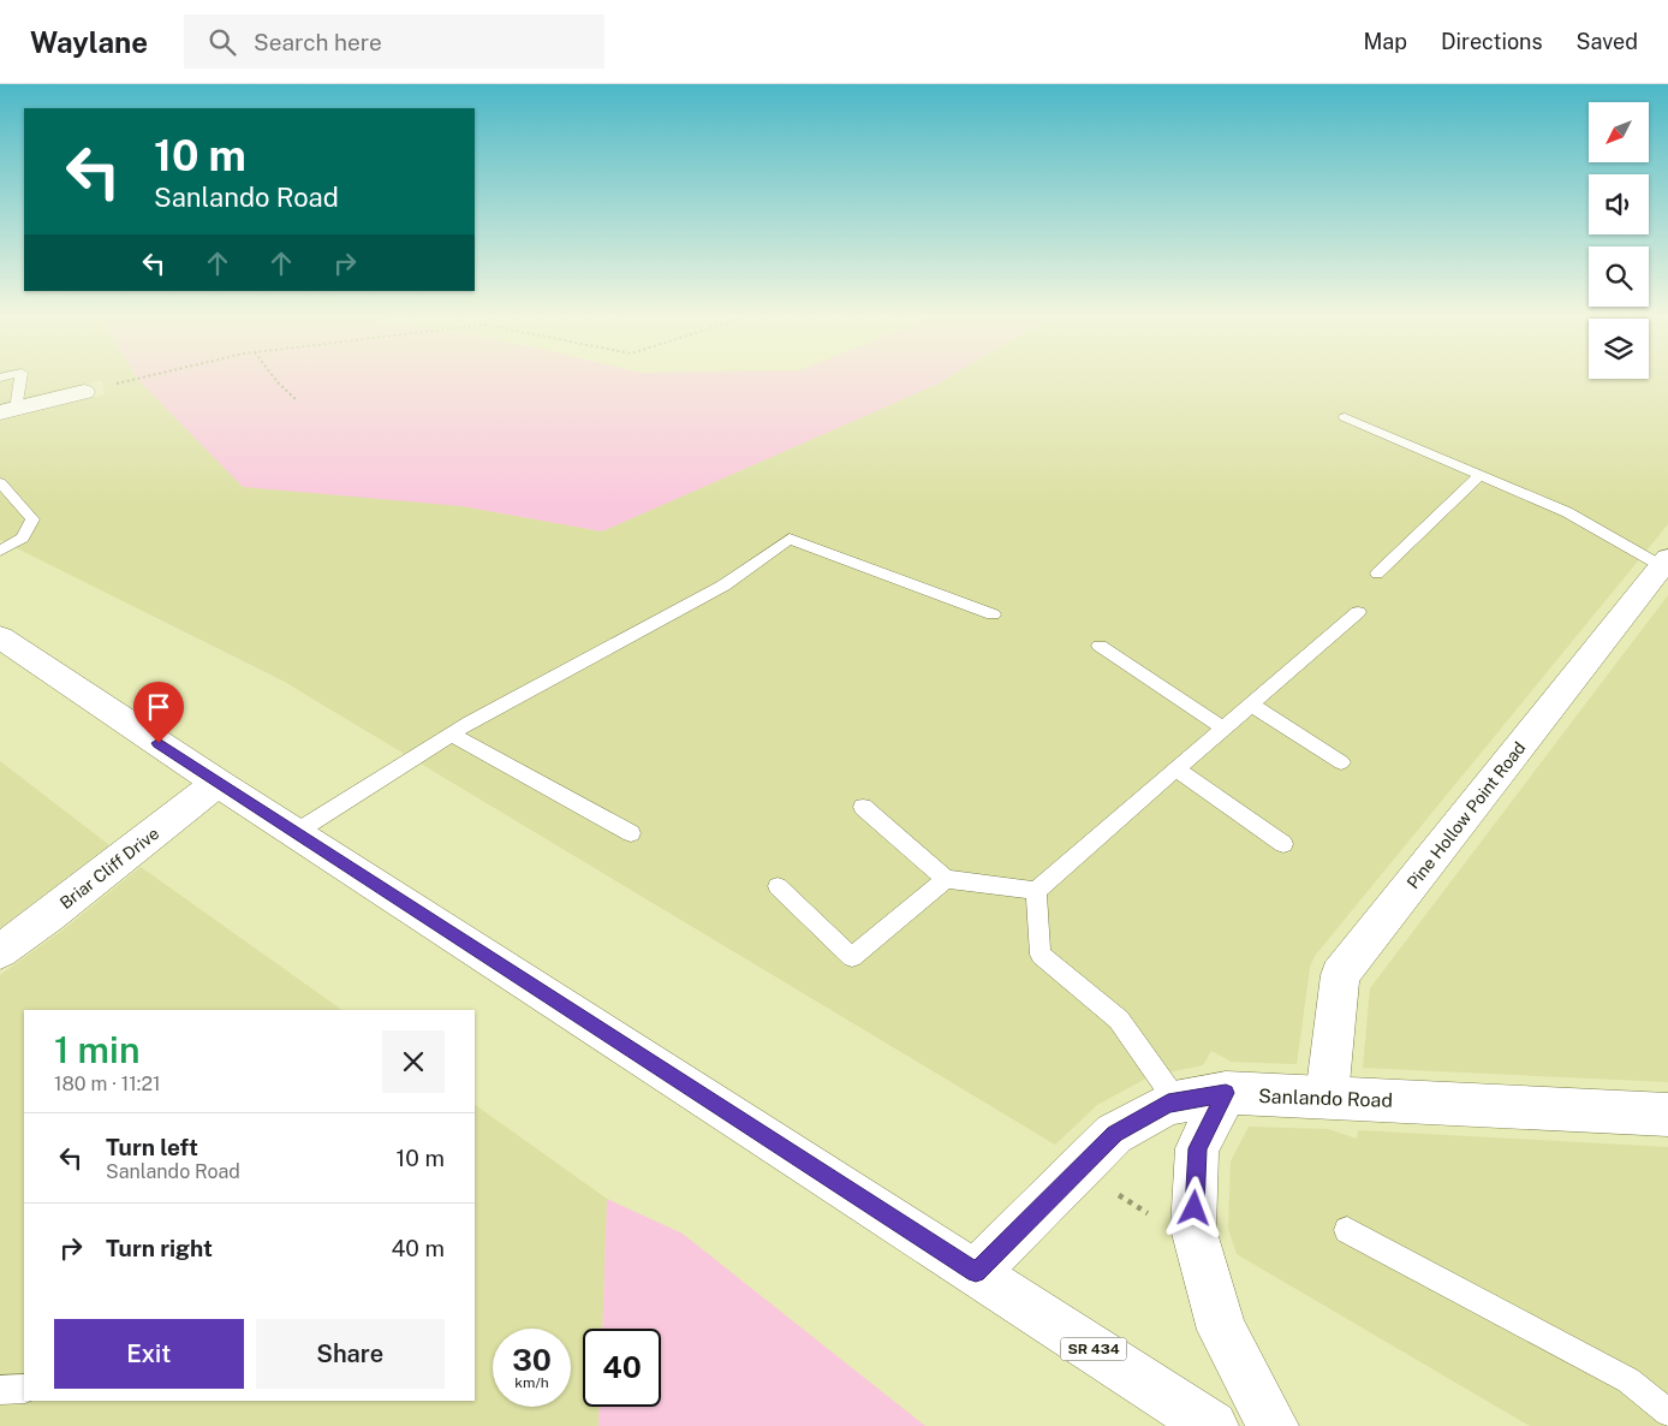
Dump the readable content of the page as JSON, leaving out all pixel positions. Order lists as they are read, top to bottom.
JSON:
{
  "streets": {
    "street": [
      "Pine Hollow Point Road",
      "Briar Cliff Drive",
      "Sanlando Road",
      "SR 434"
    ]
  },
  "crossings": [
    ["Pine Hollow Point Road", "Sanlando Road"],
    ["Briar Cliff Drive", "SR 434"],
    ["Sanlando Road", "SR 434"]
  ],
  "north": "bottom left",
  "page": {
    "header": "Waylane",
    "search": "Search here",
    "nav": ["Map", "Directions", "Saved"],
    "turn": ["10 m", "Sanlando Road"],
    "heading": ["1 min", "180 m · 11:21"],
    "list": [
      {
        "name": "Turn left",
        "note": "Sanlando Road",
        "value": "10 m"
      },
      {
        "name": "Turn right",
        "value": "40 m"
      }
    ],
    "buttons": ["Exit", "Share"],
    "speed": "30 km/h",
    "limit": "40"
  }
}
